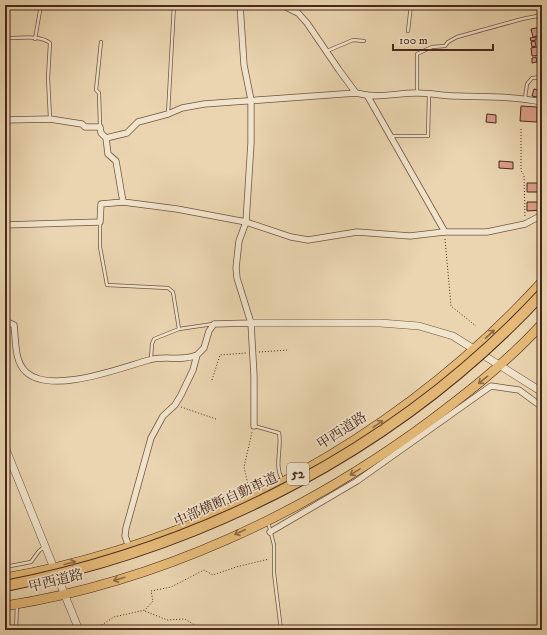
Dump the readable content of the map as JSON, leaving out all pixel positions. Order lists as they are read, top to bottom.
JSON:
{
  "streets": {
    "highway": ["甲西道路", "52", "中部横断自動車道"]
  },
  "scale_bar": "100 m"
}
